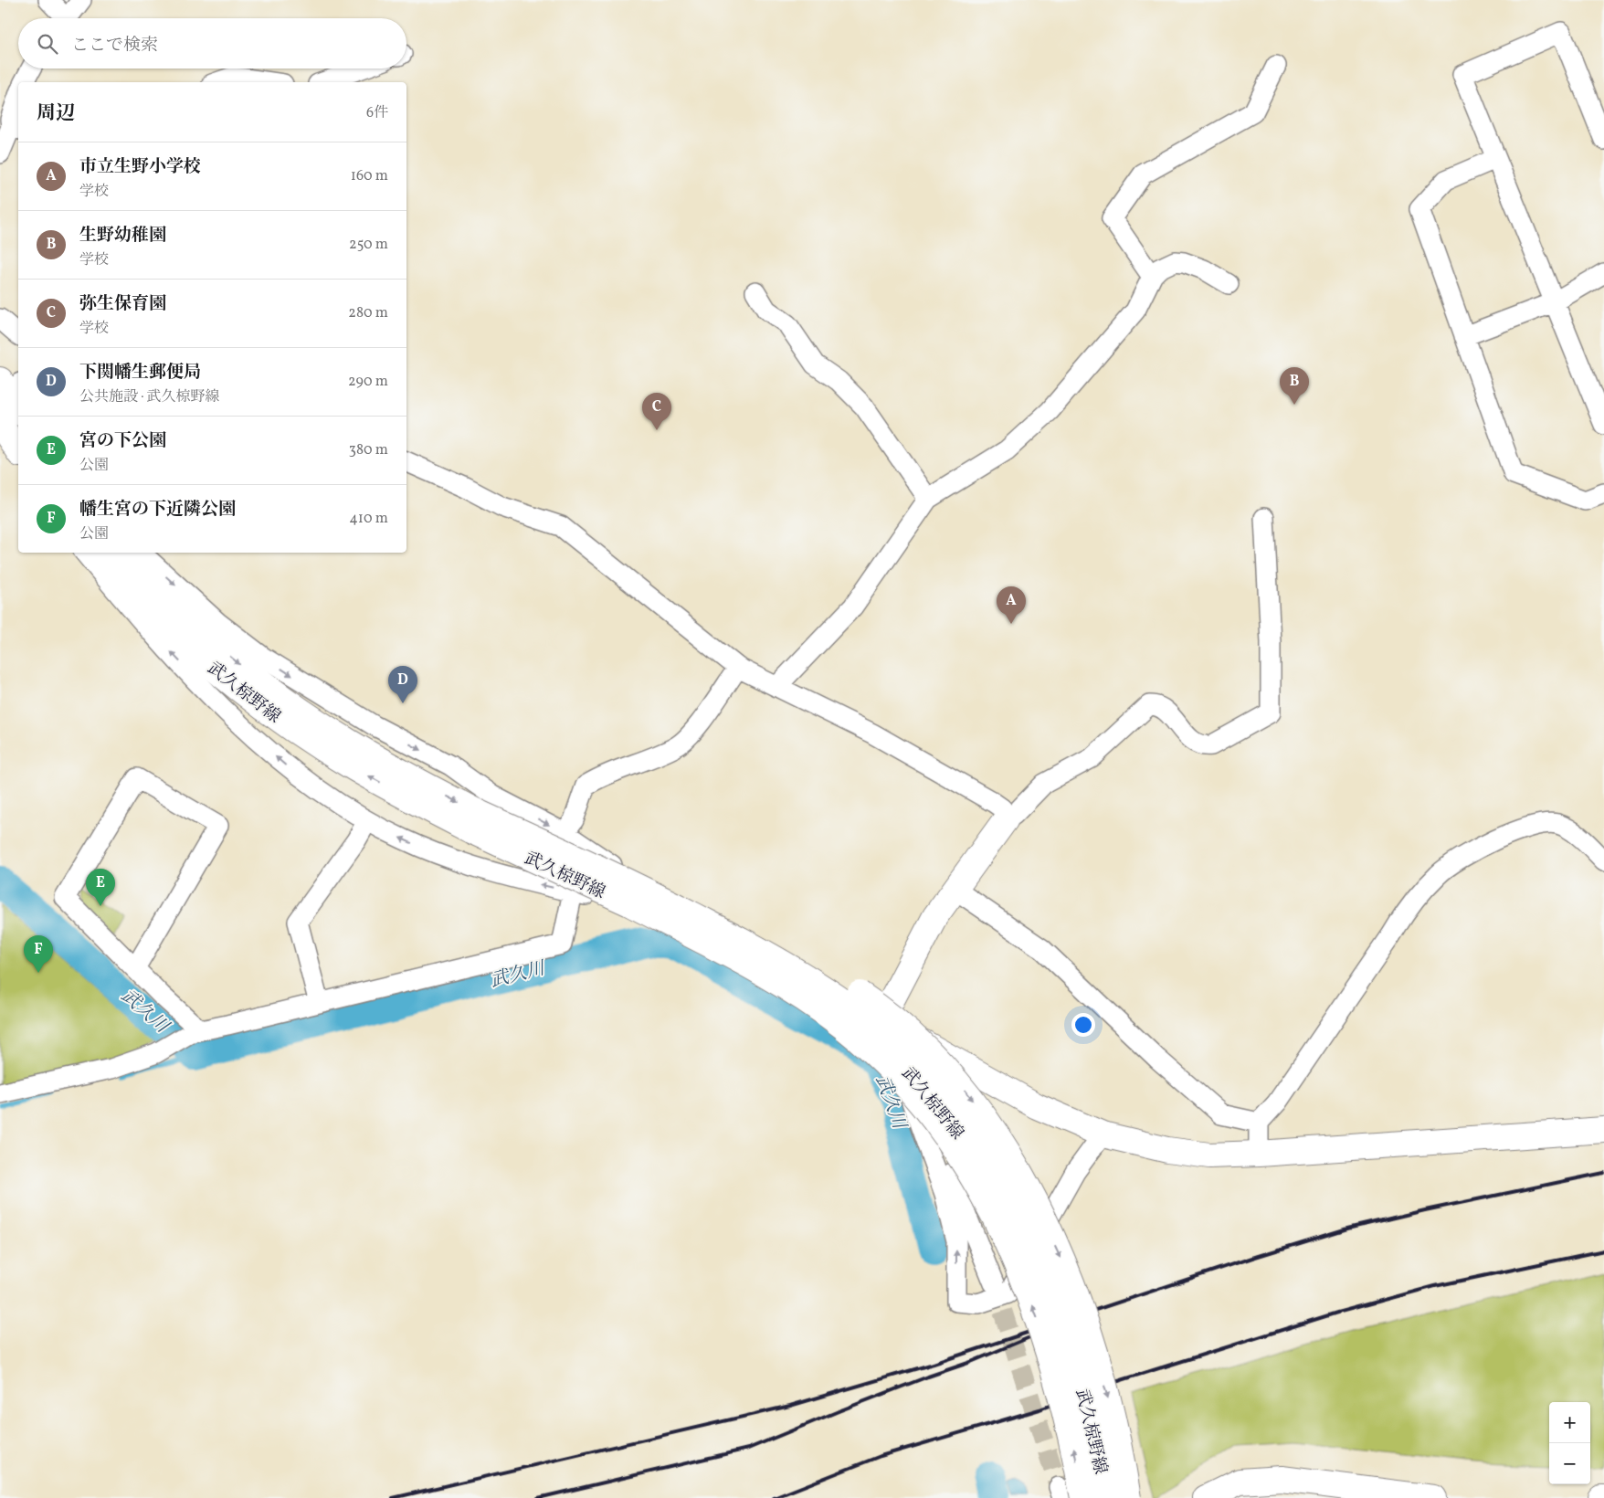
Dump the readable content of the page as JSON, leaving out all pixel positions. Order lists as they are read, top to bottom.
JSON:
{
  "streets": {
    "main road": ["武久椋野線"]
  },
  "water": ["武久川"],
  "page": {
    "search": "ここで検索",
    "heading": ["周辺", "6件"],
    "list": [
      {
        "mark": "A",
        "name": "市立生野小学校",
        "note": "学校",
        "value": "160 m"
      },
      {
        "mark": "B",
        "name": "生野幼稚園",
        "note": "学校",
        "value": "250 m"
      },
      {
        "mark": "C",
        "name": "弥生保育園",
        "note": "学校",
        "value": "280 m"
      },
      {
        "mark": "D",
        "name": "下関幡生郵便局",
        "note": "公共施設 · 武久椋野線",
        "value": "290 m"
      },
      {
        "mark": "E",
        "name": "宮の下公園",
        "note": "公園",
        "value": "380 m"
      },
      {
        "mark": "F",
        "name": "幡生宮の下近隣公園",
        "note": "公園",
        "value": "410 m"
      }
    ],
    "pins": [
      "B",
      "C",
      "A",
      "D",
      "E",
      "F"
    ],
    "map_buttons": ["+", "−"]
  }
}
